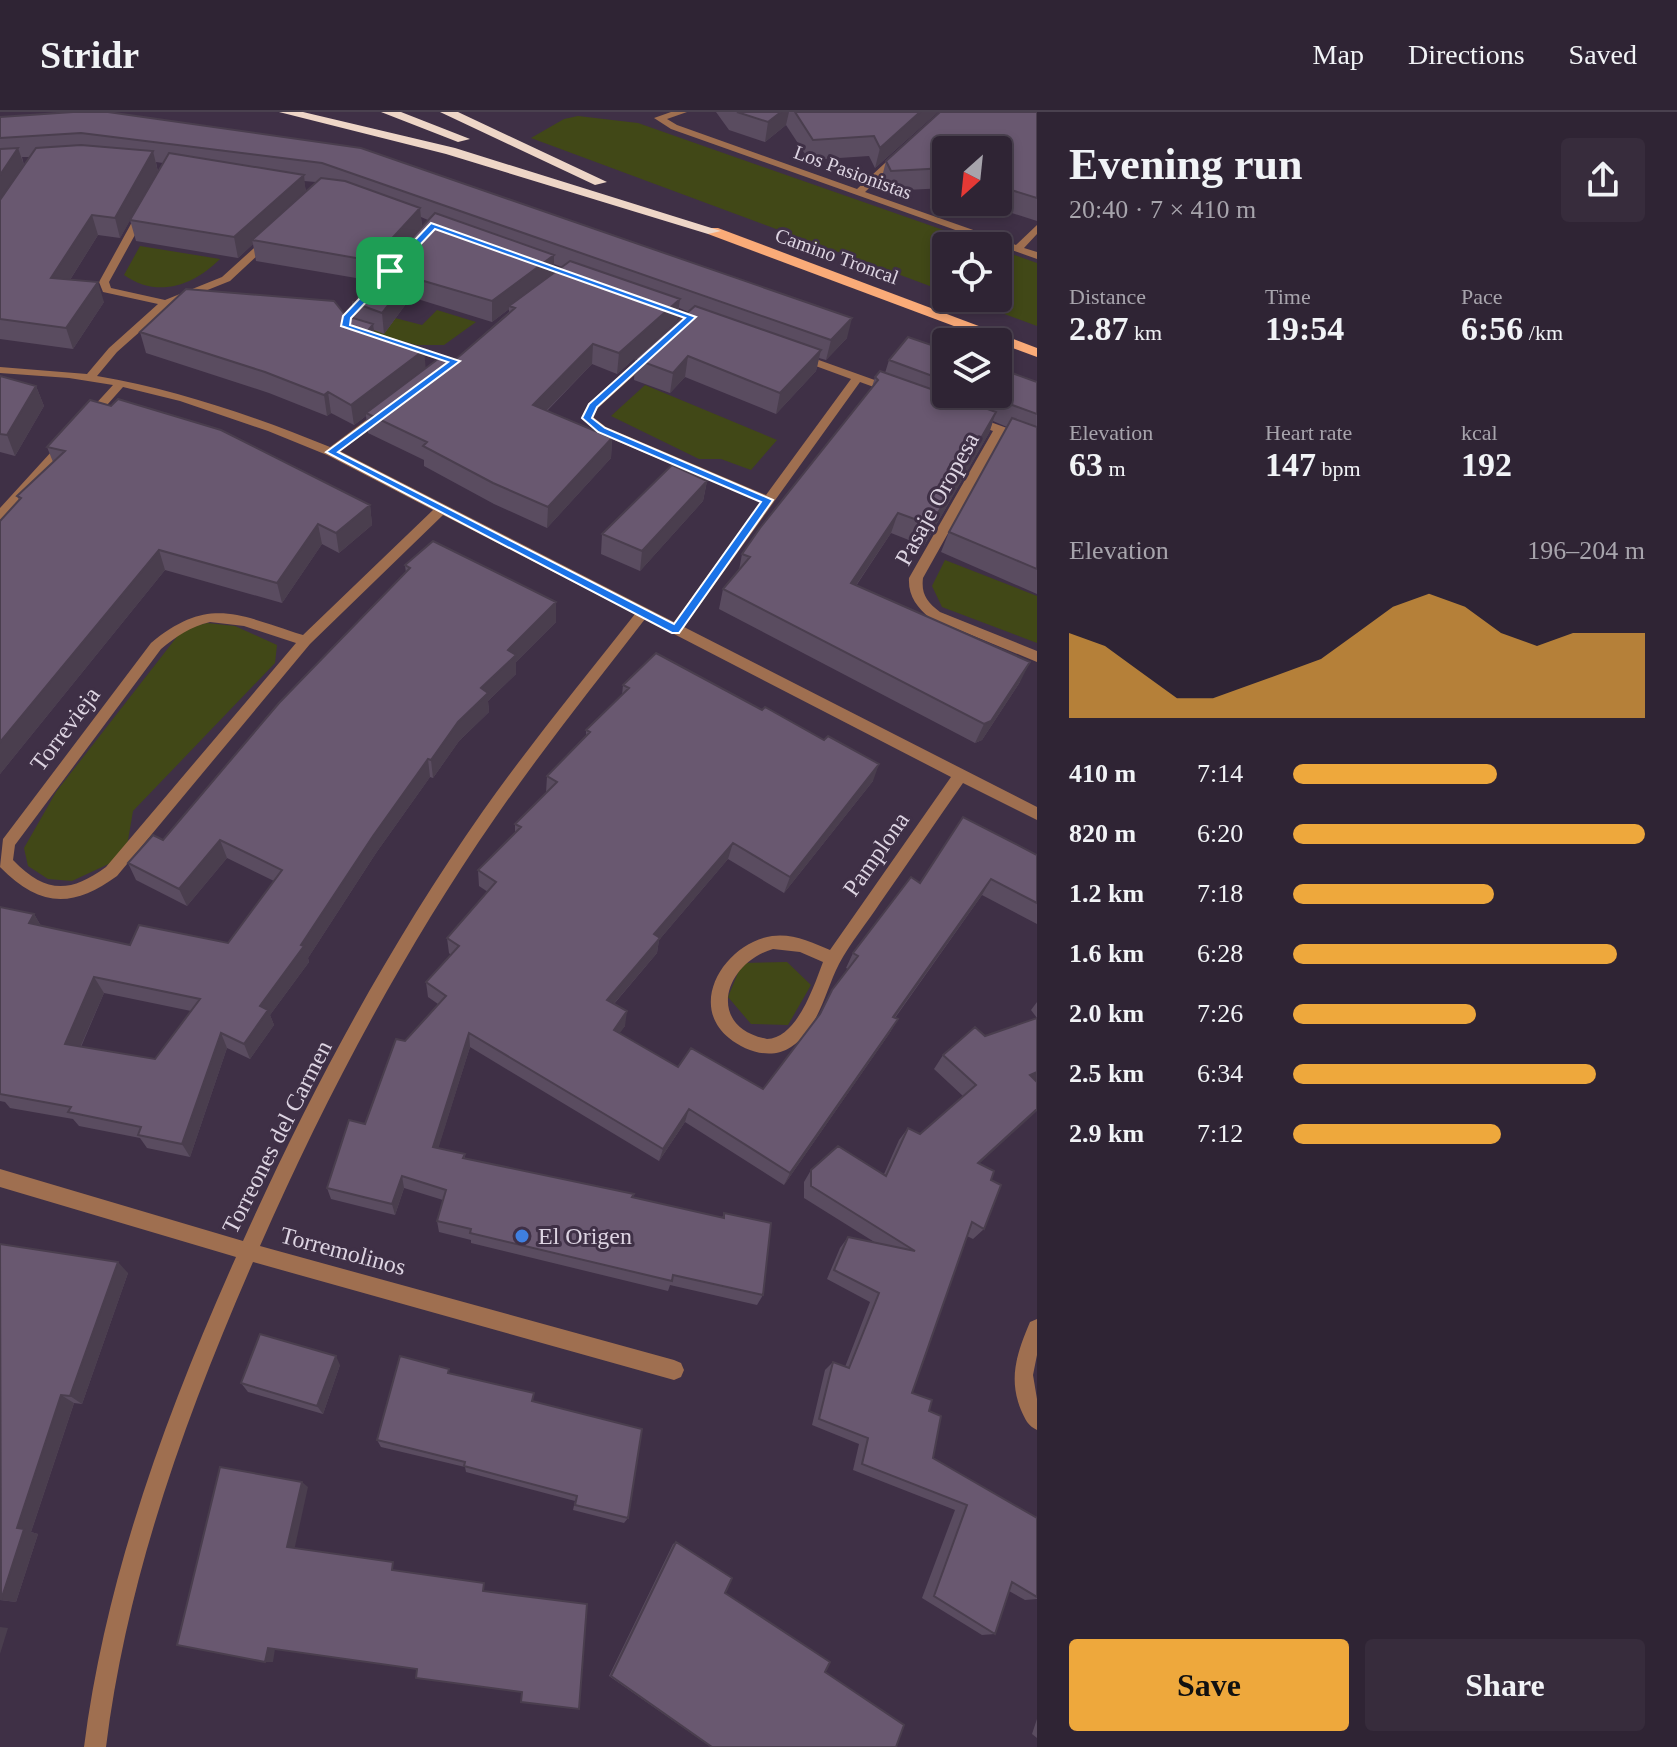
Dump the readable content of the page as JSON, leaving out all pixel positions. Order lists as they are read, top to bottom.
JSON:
{
  "streets": {
    "main road": ["Camino Troncal"],
    "street": [
      "Los Pasionistas",
      "Pasaje Oropesa",
      "Torrevieja",
      "Pamplona",
      "Torreones del Carmen",
      "Torremolinos"
    ]
  },
  "crossings": [
    ["Torreones del Carmen", "Torremolinos"]
  ],
  "places": ["El Origen"],
  "north": "bottom left",
  "page": {
    "header": "Stridr",
    "nav": ["Map", "Directions", "Saved"],
    "heading": ["Evening run", "20:40 · 7 × 410 m"],
    "stats": [
      ["Distance", "2.87 km"],
      ["Time", "19:54"],
      ["Pace", "6:56 /km"],
      ["Elevation", "63 m"],
      ["Heart rate", "147 bpm"],
      ["kcal", "192"]
    ],
    "chart": ["Elevation", "196–204 m"],
    "list": [
      {
        "name": "410 m",
        "note": "7:14"
      },
      {
        "name": "820 m",
        "note": "6:20"
      },
      {
        "name": "1.2 km",
        "note": "7:18"
      },
      {
        "name": "1.6 km",
        "note": "6:28"
      },
      {
        "name": "2.0 km",
        "note": "7:26"
      },
      {
        "name": "2.5 km",
        "note": "6:34"
      },
      {
        "name": "2.9 km",
        "note": "7:12"
      }
    ],
    "buttons": ["Save", "Share"]
  }
}
